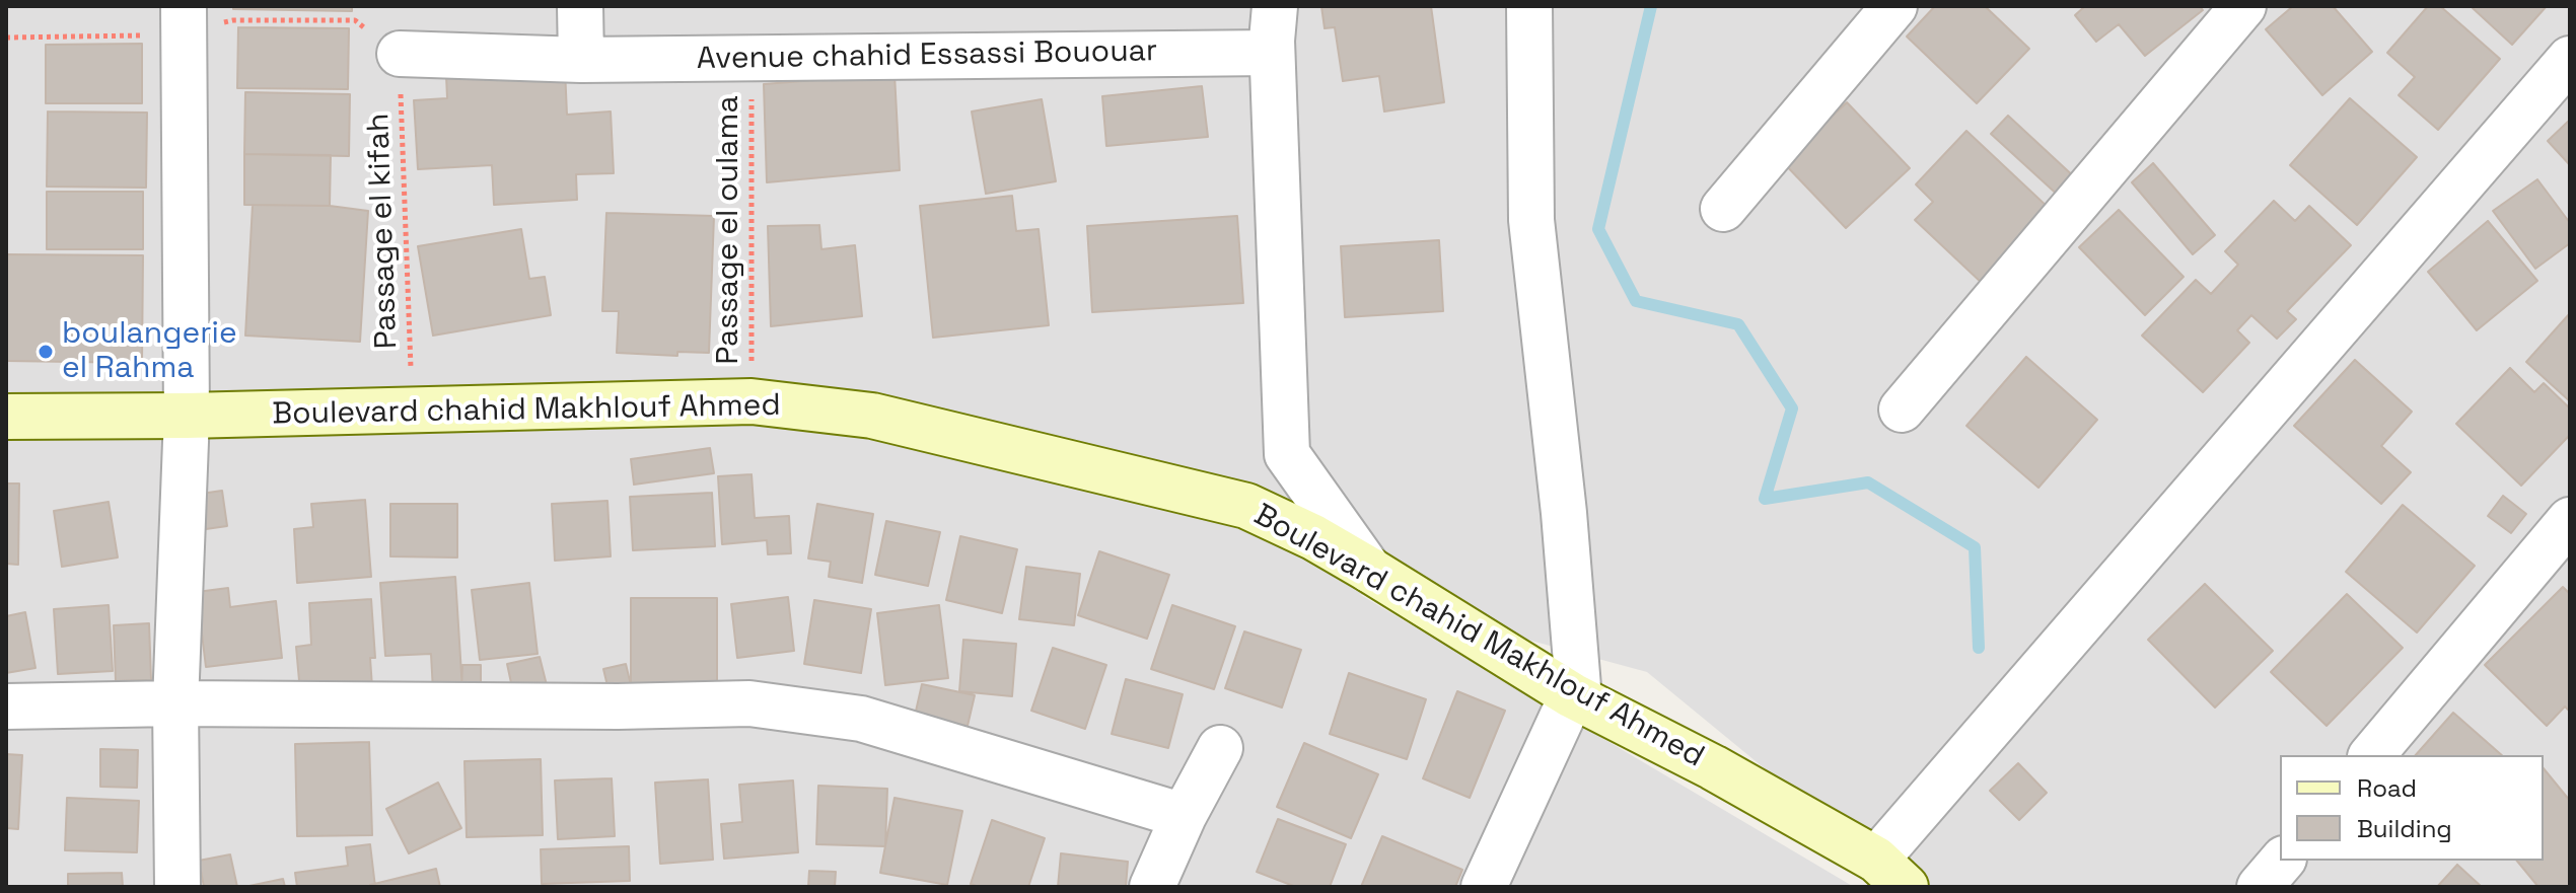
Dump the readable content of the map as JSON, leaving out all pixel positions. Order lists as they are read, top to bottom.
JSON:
{
  "streets": {
    "main road": ["Boulevard chahid Makhlouf Ahmed"],
    "street": ["Avenue chahid Essassi Bououar"],
    "path": ["Passage el oulama", "Passage el kifah"]
  },
  "crossings": [
    ["Avenue chahid Essassi Bououar", "Passage el oulama"],
    ["Avenue chahid Essassi Bououar", "Passage el kifah"],
    ["Passage el oulama", "Boulevard chahid Makhlouf Ahmed"],
    ["Passage el kifah", "Boulevard chahid Makhlouf Ahmed"]
  ],
  "places": ["boulangerie el Rahma"],
  "legend": ["Road", "Building"]
}
